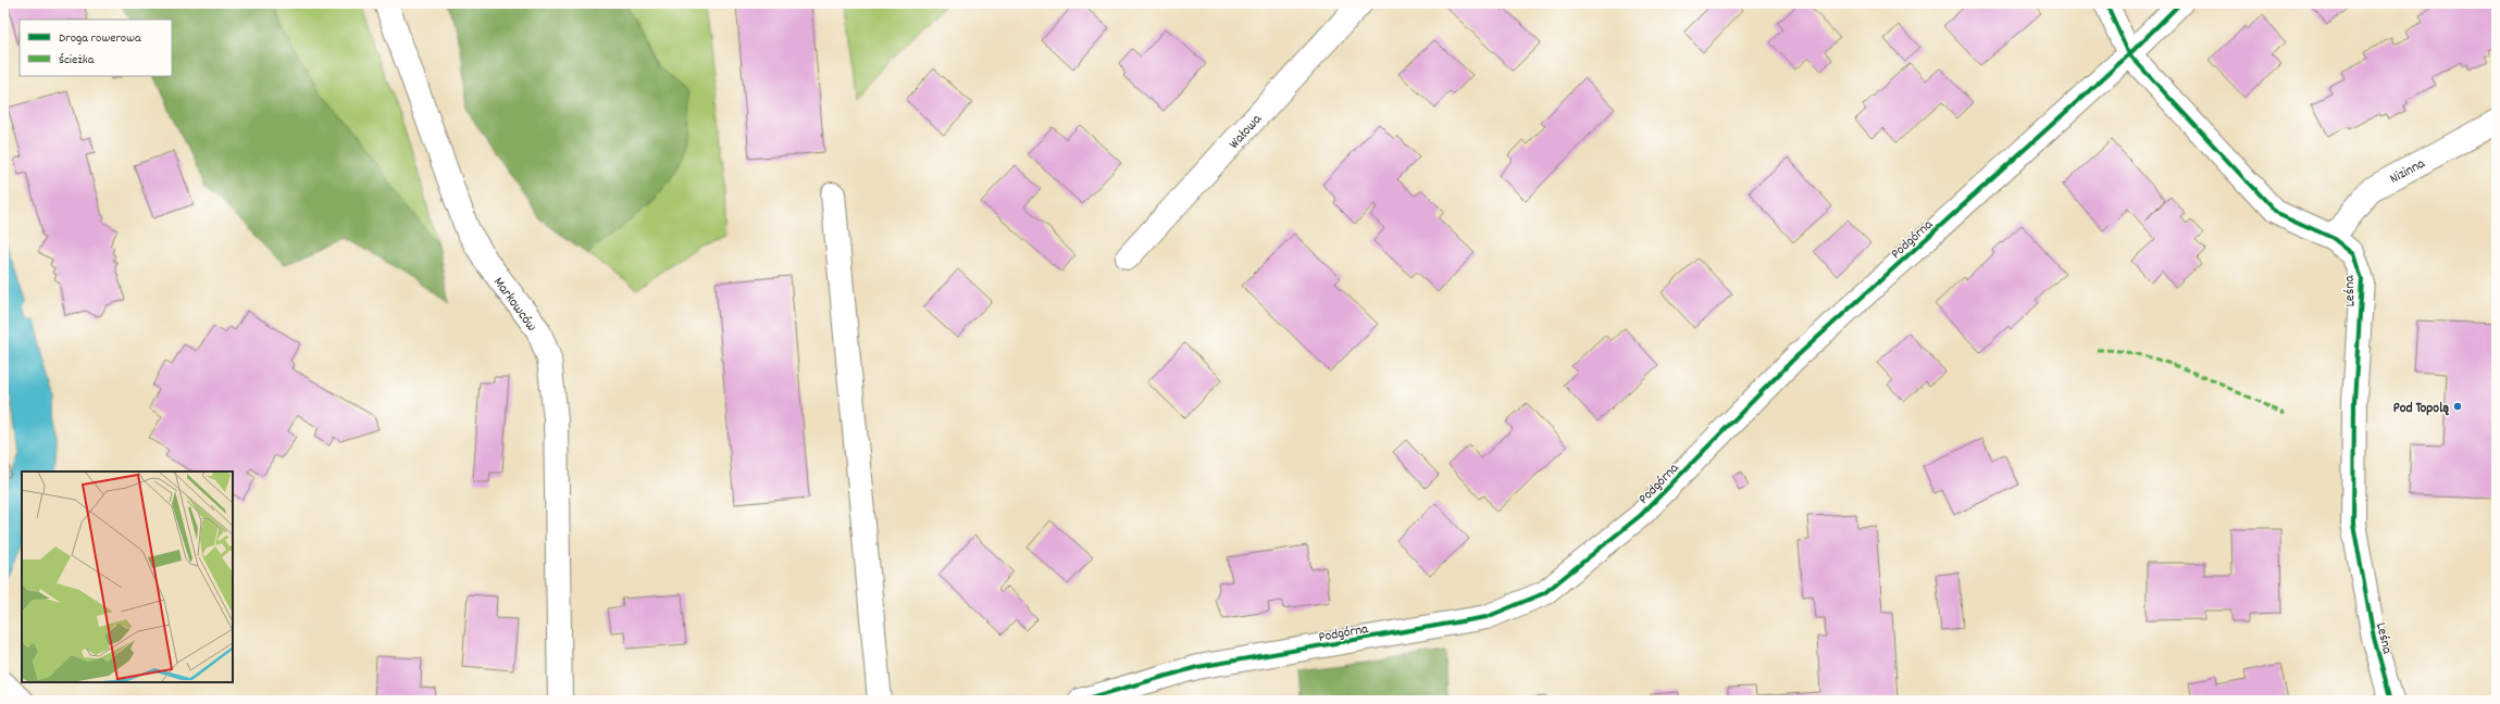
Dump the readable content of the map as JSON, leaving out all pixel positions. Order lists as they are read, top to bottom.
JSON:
{
  "streets": {
    "street": [
      "Wałowa",
      "Nizinna",
      "Podgórna",
      "Leśna",
      "Markowców"
    ]
  },
  "crossings": [
    ["Nizinna", "Leśna"],
    ["Podgórna", "Leśna"]
  ],
  "places": ["Pod Topolą"],
  "legend": ["Droga rowerowa", "Ścieżka"]
}
